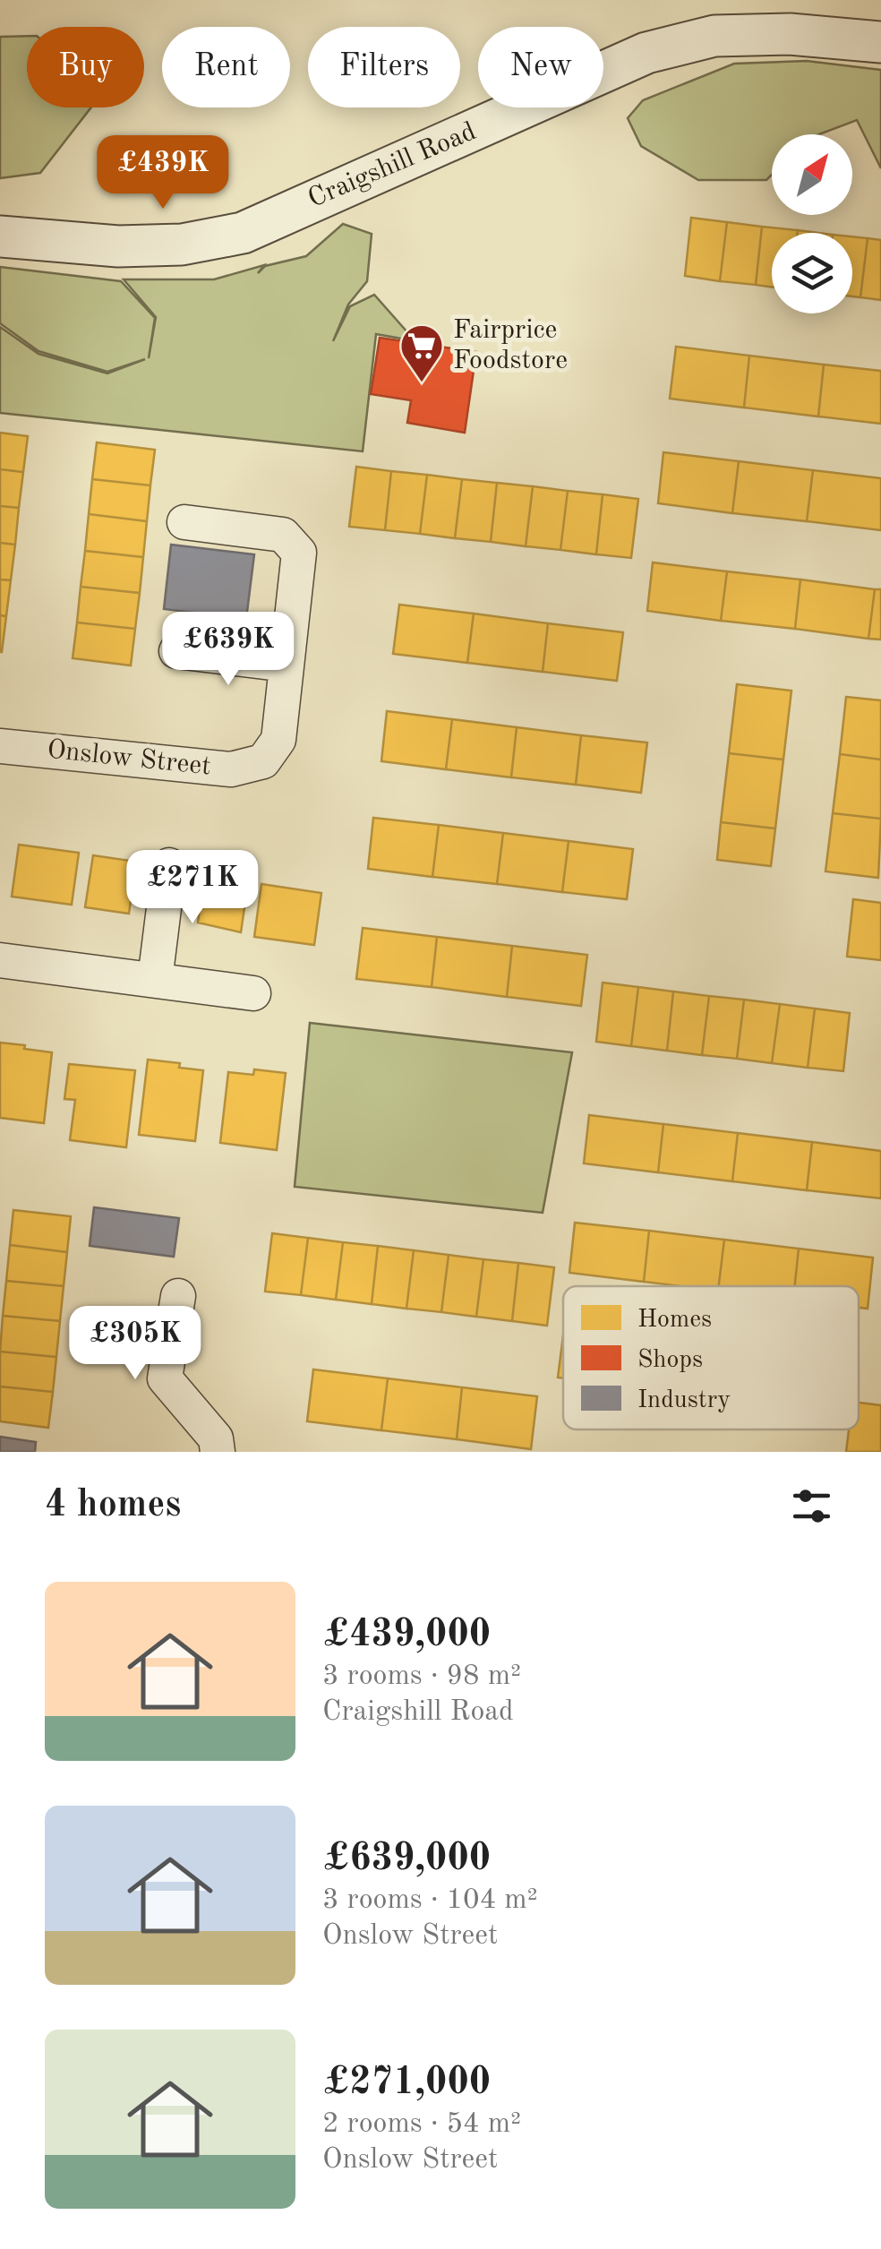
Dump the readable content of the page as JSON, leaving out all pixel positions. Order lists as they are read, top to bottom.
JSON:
{
  "streets": {
    "street": ["Craigshill Road", "Onslow Street"]
  },
  "places": {
    "supermarket": ["Fairprice Foodstore"]
  },
  "legend": ["Homes", "Shops", "Industry"],
  "north": "top right",
  "page": {
    "chip": [
      "Buy",
      "Rent",
      "Filters",
      "New"
    ],
    "price": [
      "£439K",
      "£639K",
      "£271K",
      "£305K"
    ],
    "heading": "4 homes",
    "list": [
      {
        "name": "£439,000",
        "note": "3 rooms · 98 m² · Craigshill Road"
      },
      {
        "name": "£639,000",
        "note": "3 rooms · 104 m² · Onslow Street"
      },
      {
        "name": "£271,000",
        "note": "2 rooms · 54 m² · Onslow Street"
      }
    ]
  }
}
